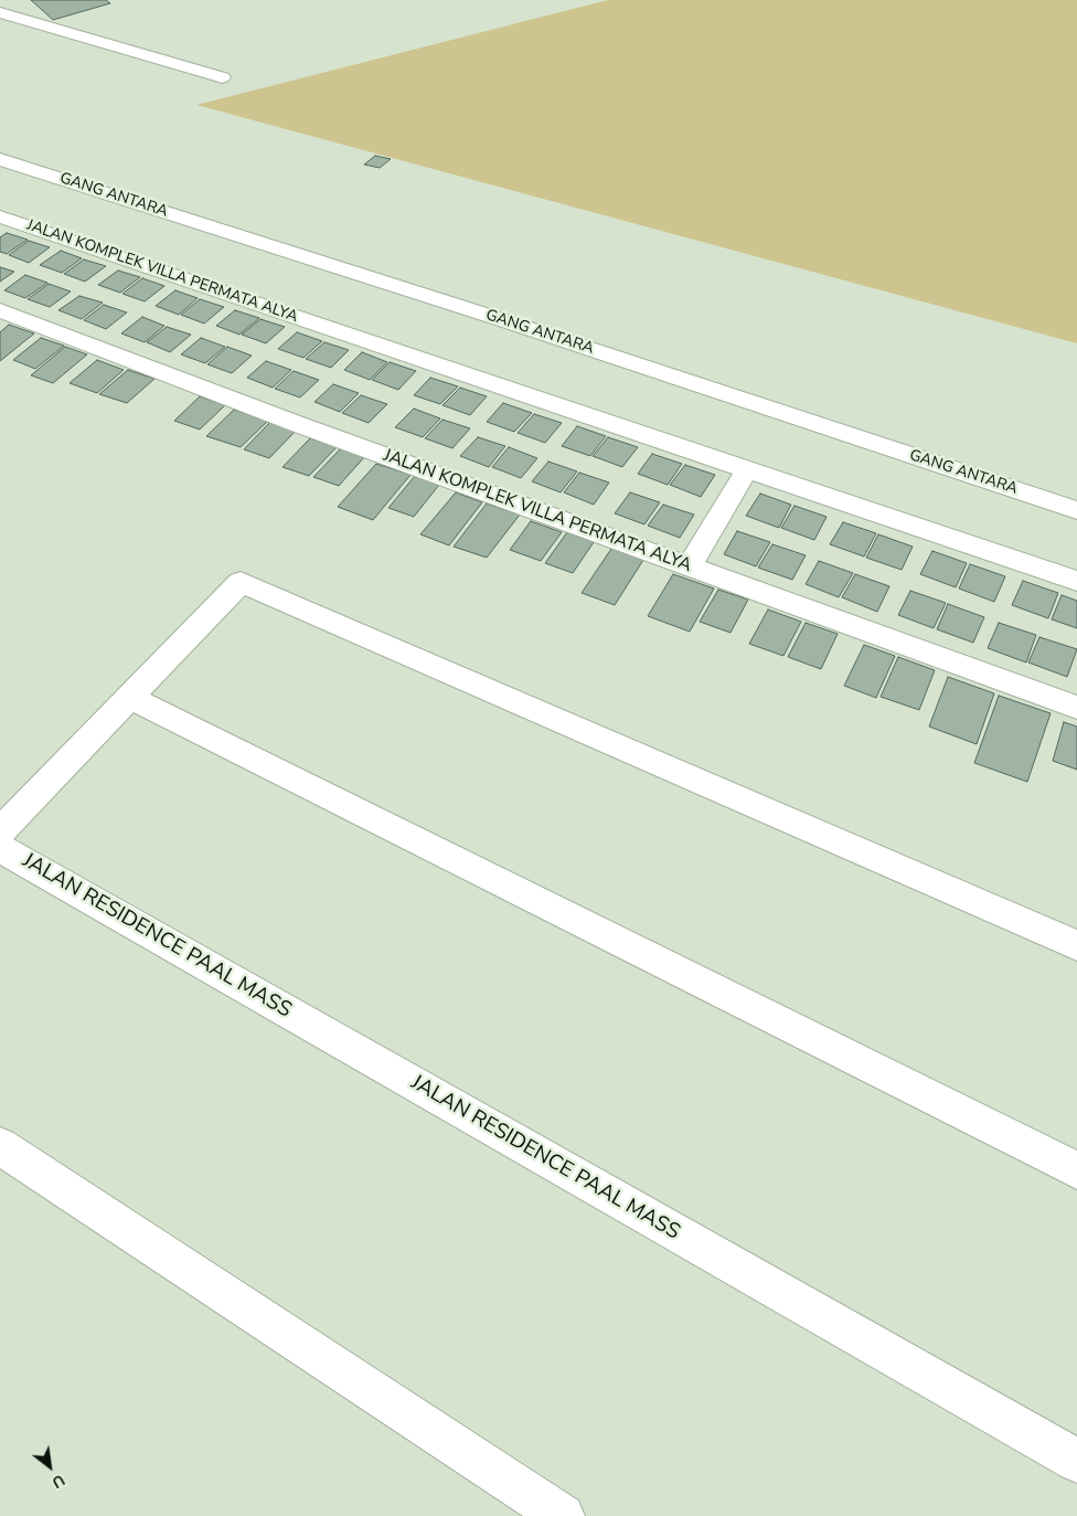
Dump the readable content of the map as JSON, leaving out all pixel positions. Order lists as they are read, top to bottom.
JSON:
{
  "streets": {
    "street": ["GANG ANTARA", "JALAN KOMPLEK VILLA PERMATA ALYA", "JALAN RESIDENCE PAAL MASS"]
  },
  "north": "bottom right"
}
